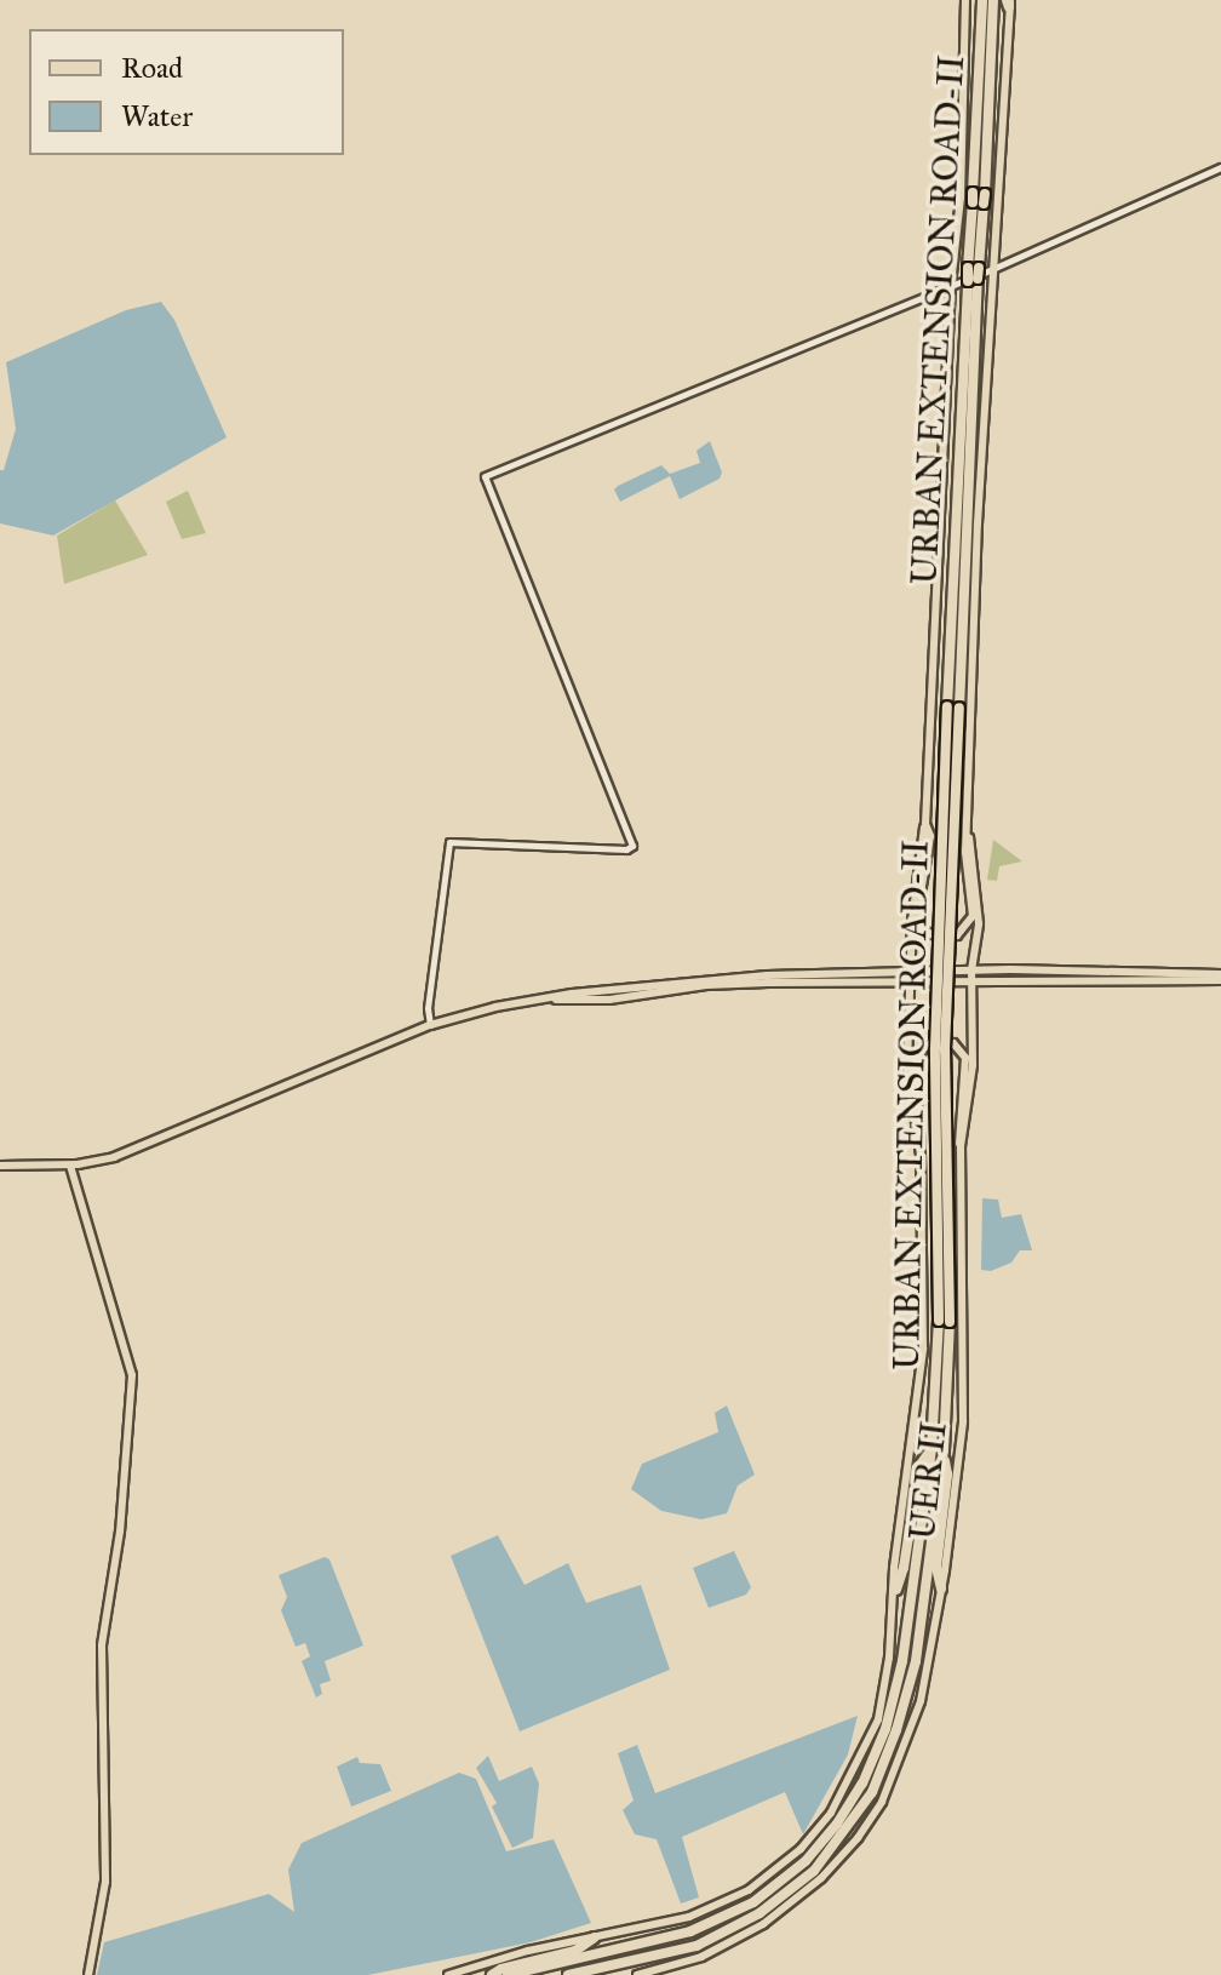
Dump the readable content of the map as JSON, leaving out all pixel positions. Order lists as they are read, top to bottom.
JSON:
{
  "streets": {
    "highway": ["URBAN EXTENSION ROAD-II"],
    "main road": ["UER II"]
  },
  "crossings": [
    ["URBAN EXTENSION ROAD-II", "UER II"]
  ],
  "legend": ["Road", "Water"]
}
